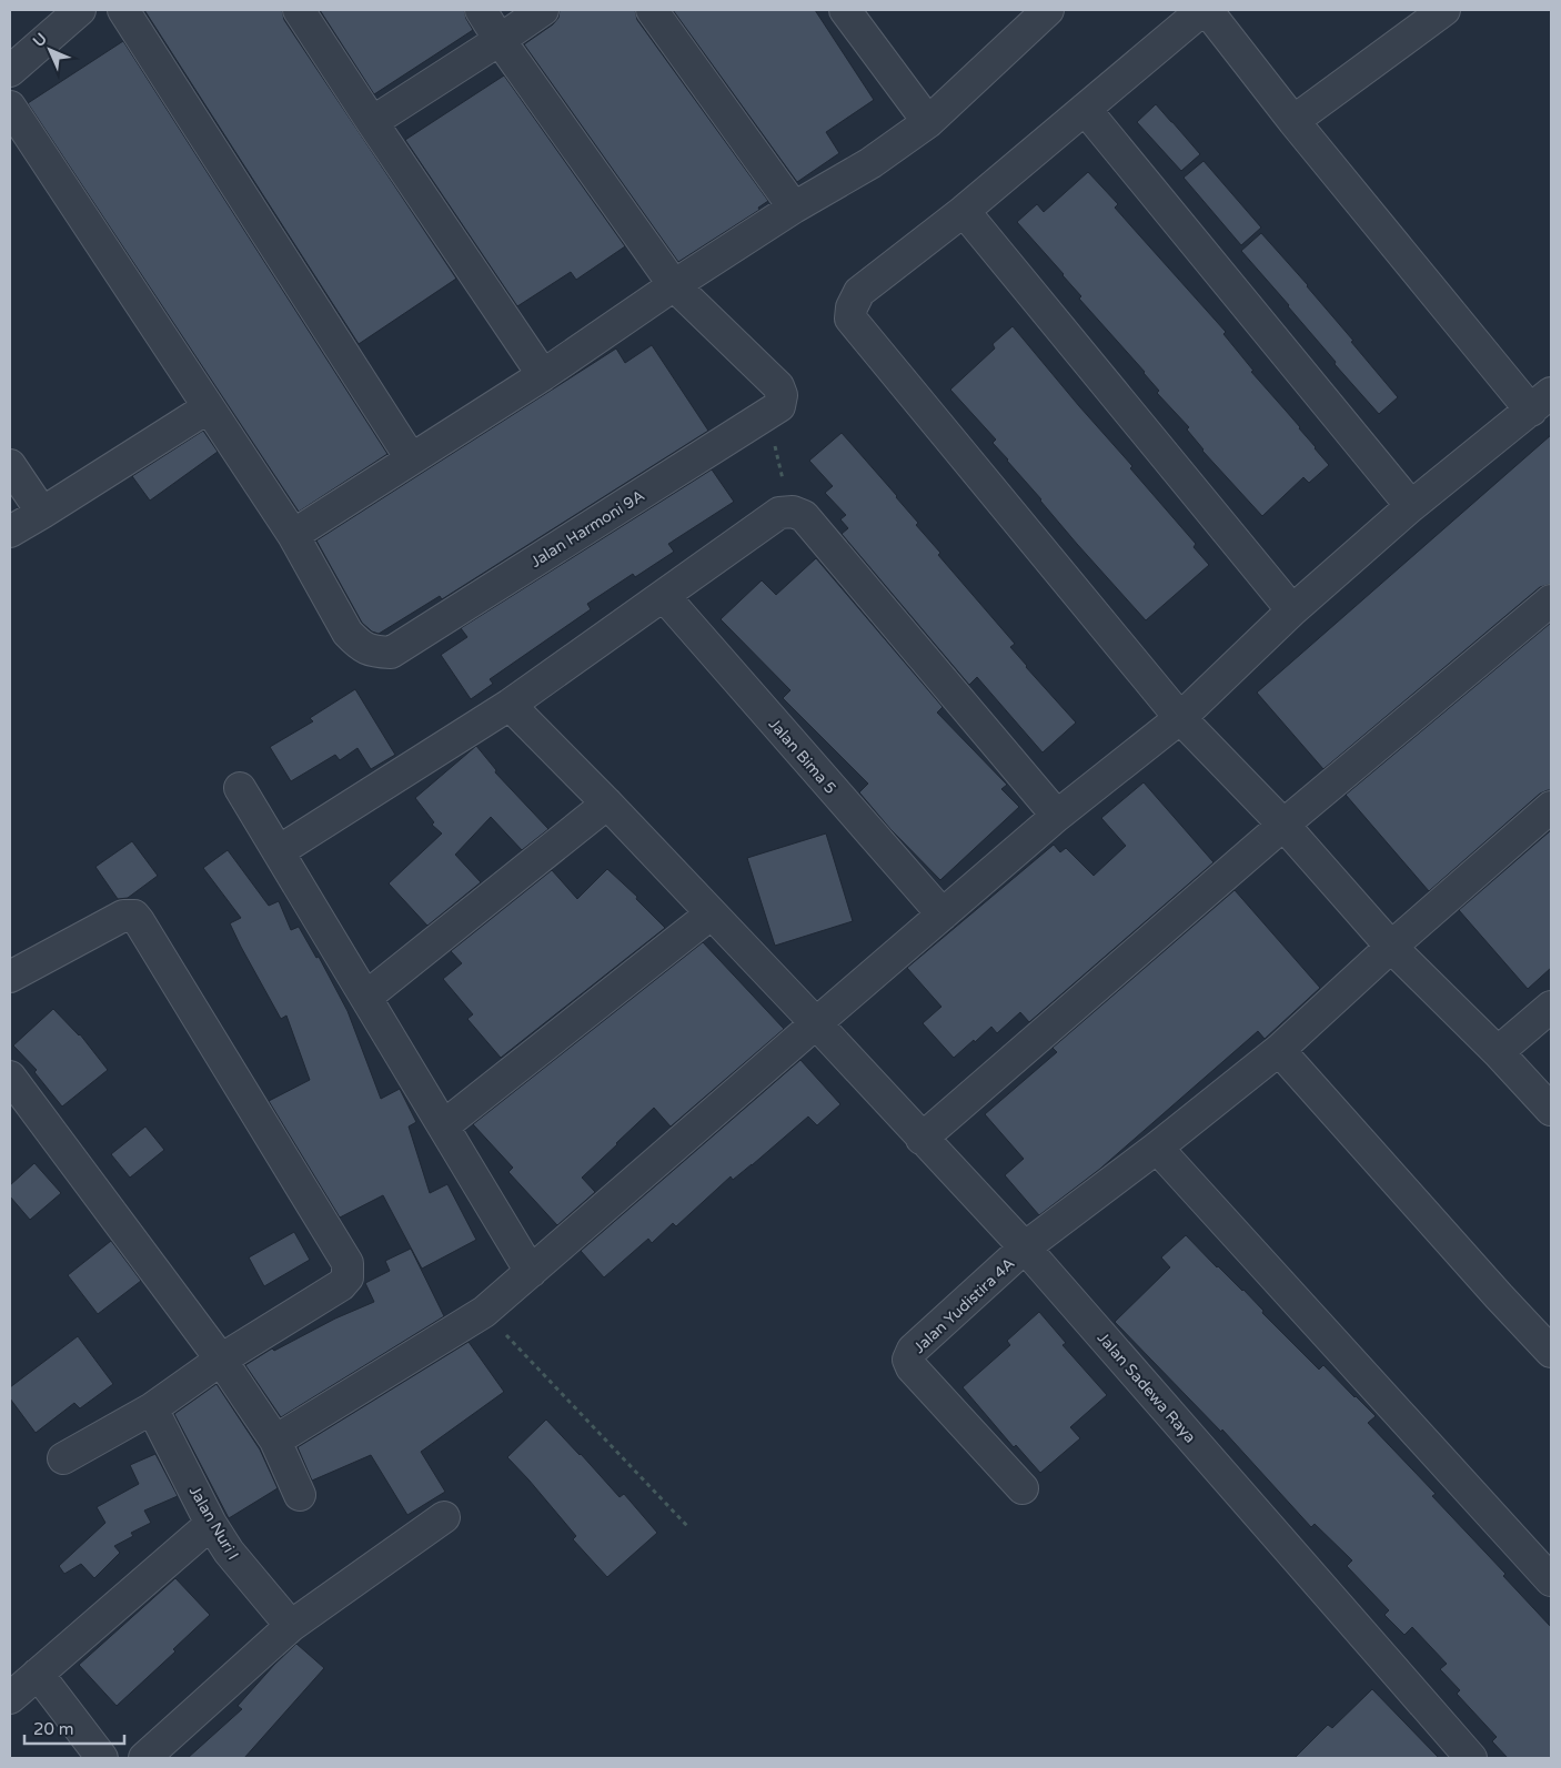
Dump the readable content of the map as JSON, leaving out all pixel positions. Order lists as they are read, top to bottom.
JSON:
{
  "streets": {
    "street": [
      "Jalan Harmoni 9A",
      "Jalan Bima 5",
      "Jalan Yudistira 4A",
      "Jalan Sadewa Raya",
      "Jalan Nuri I"
    ]
  },
  "crossings": [
    ["Jalan Yudistira 4A", "Jalan Sadewa Raya"]
  ],
  "scale_bar": "20 m",
  "north": "top left"
}
